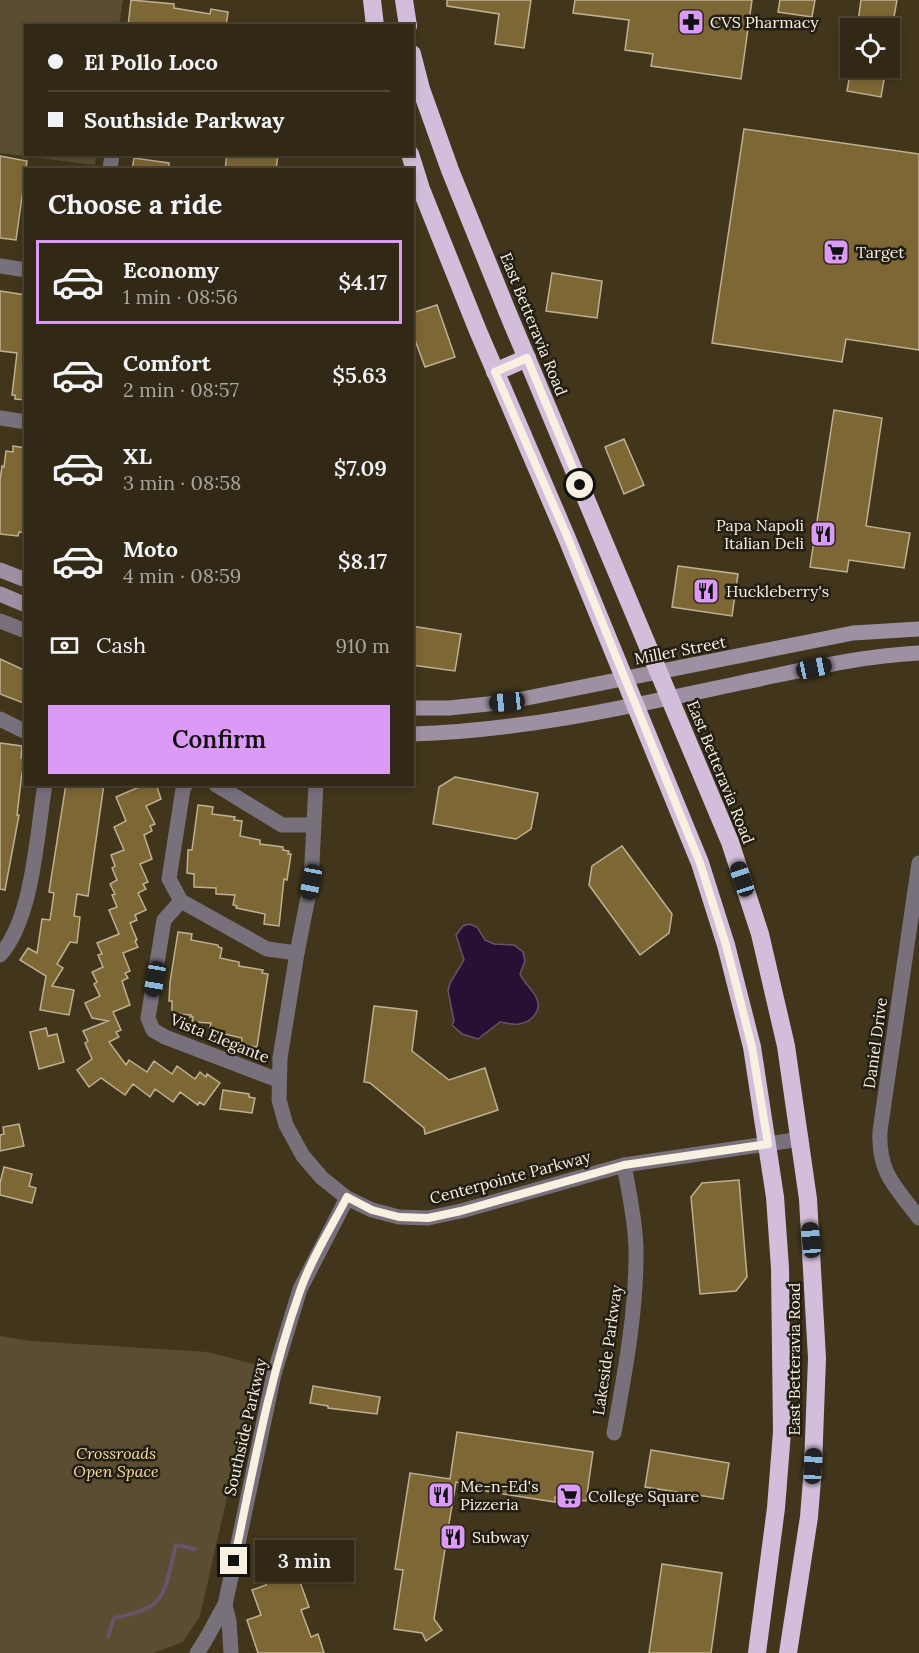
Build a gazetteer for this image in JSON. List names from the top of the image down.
{
  "streets": {
    "highway": ["East Betteravia Road"],
    "street": [
      "Miller Street",
      "Vista Elegante",
      "Daniel Drive",
      "Centerpointe Parkway",
      "Lakeside Parkway",
      "Southside Parkway"
    ]
  },
  "crossings": [
    ["East Betteravia Road", "Miller Street"],
    ["East Betteravia Road", "Centerpointe Parkway"],
    ["Vista Elegante", "Centerpointe Parkway"],
    ["Centerpointe Parkway", "Lakeside Parkway"],
    ["Centerpointe Parkway", "Southside Parkway"]
  ],
  "parks": ["Crossroads Open Space"],
  "places": {
    "pharmacy": ["CVS Pharmacy"],
    "supermarket": ["Target", "College Square"],
    "restaurant": [
      "Papa Napoli Italian Deli",
      "Huckleberry's",
      "Me-n-Ed's Pizzeria",
      "Subway"
    ]
  },
  "page": {
    "banner": ["El Pollo Loco", "Southside Parkway"],
    "heading": "Choose a ride",
    "list": [
      {
        "name": "Economy",
        "note": "1 min · 08:56",
        "value": "$4.17"
      },
      {
        "name": "Comfort",
        "note": "2 min · 08:57",
        "value": "$5.63"
      },
      {
        "name": "XL",
        "note": "3 min · 08:58",
        "value": "$7.09"
      },
      {
        "name": "Moto",
        "note": "4 min · 08:59",
        "value": "$8.17"
      }
    ],
    "pay": ["Cash", "910 m"],
    "buttons": "Confirm",
    "bubble": "3 min"
  }
}
